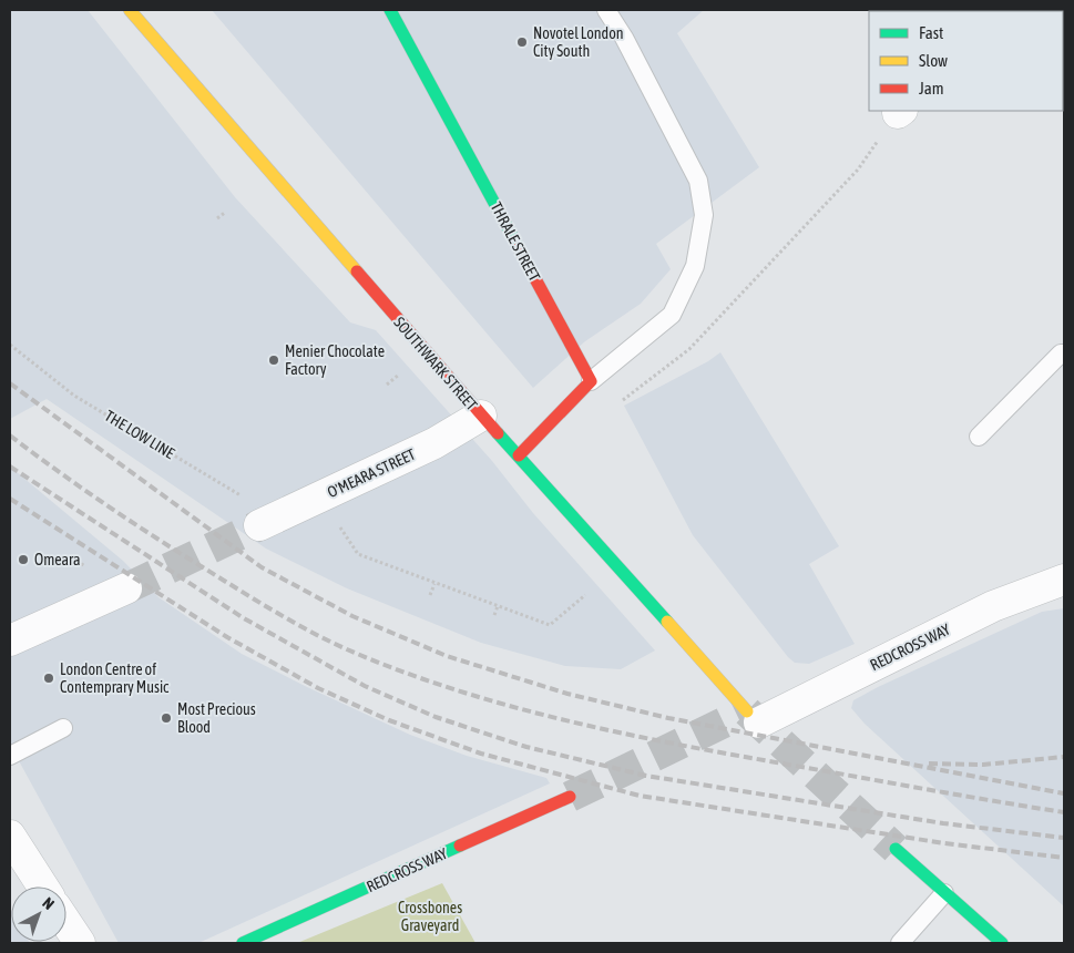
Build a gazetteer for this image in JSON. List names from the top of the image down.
{
  "streets": {
    "main road": ["THRALE STREET", "SOUTHWARK STREET", "REDCROSS WAY"],
    "street": ["O'MEARA STREET"],
    "path": ["THE LOW LINE"]
  },
  "crossings": [
    ["SOUTHWARK STREET", "O'MEARA STREET"],
    ["SOUTHWARK STREET", "REDCROSS WAY"],
    ["THE LOW LINE", "O'MEARA STREET"]
  ],
  "parks": ["Crossbones Graveyard"],
  "places": [
    "Novotel London City South",
    "Menier Chocolate Factory",
    "Omeara",
    "London Centre of Contemprary Music",
    "Most Precious Blood"
  ],
  "legend": ["Fast", "Slow", "Jam"],
  "north": "top right"
}
